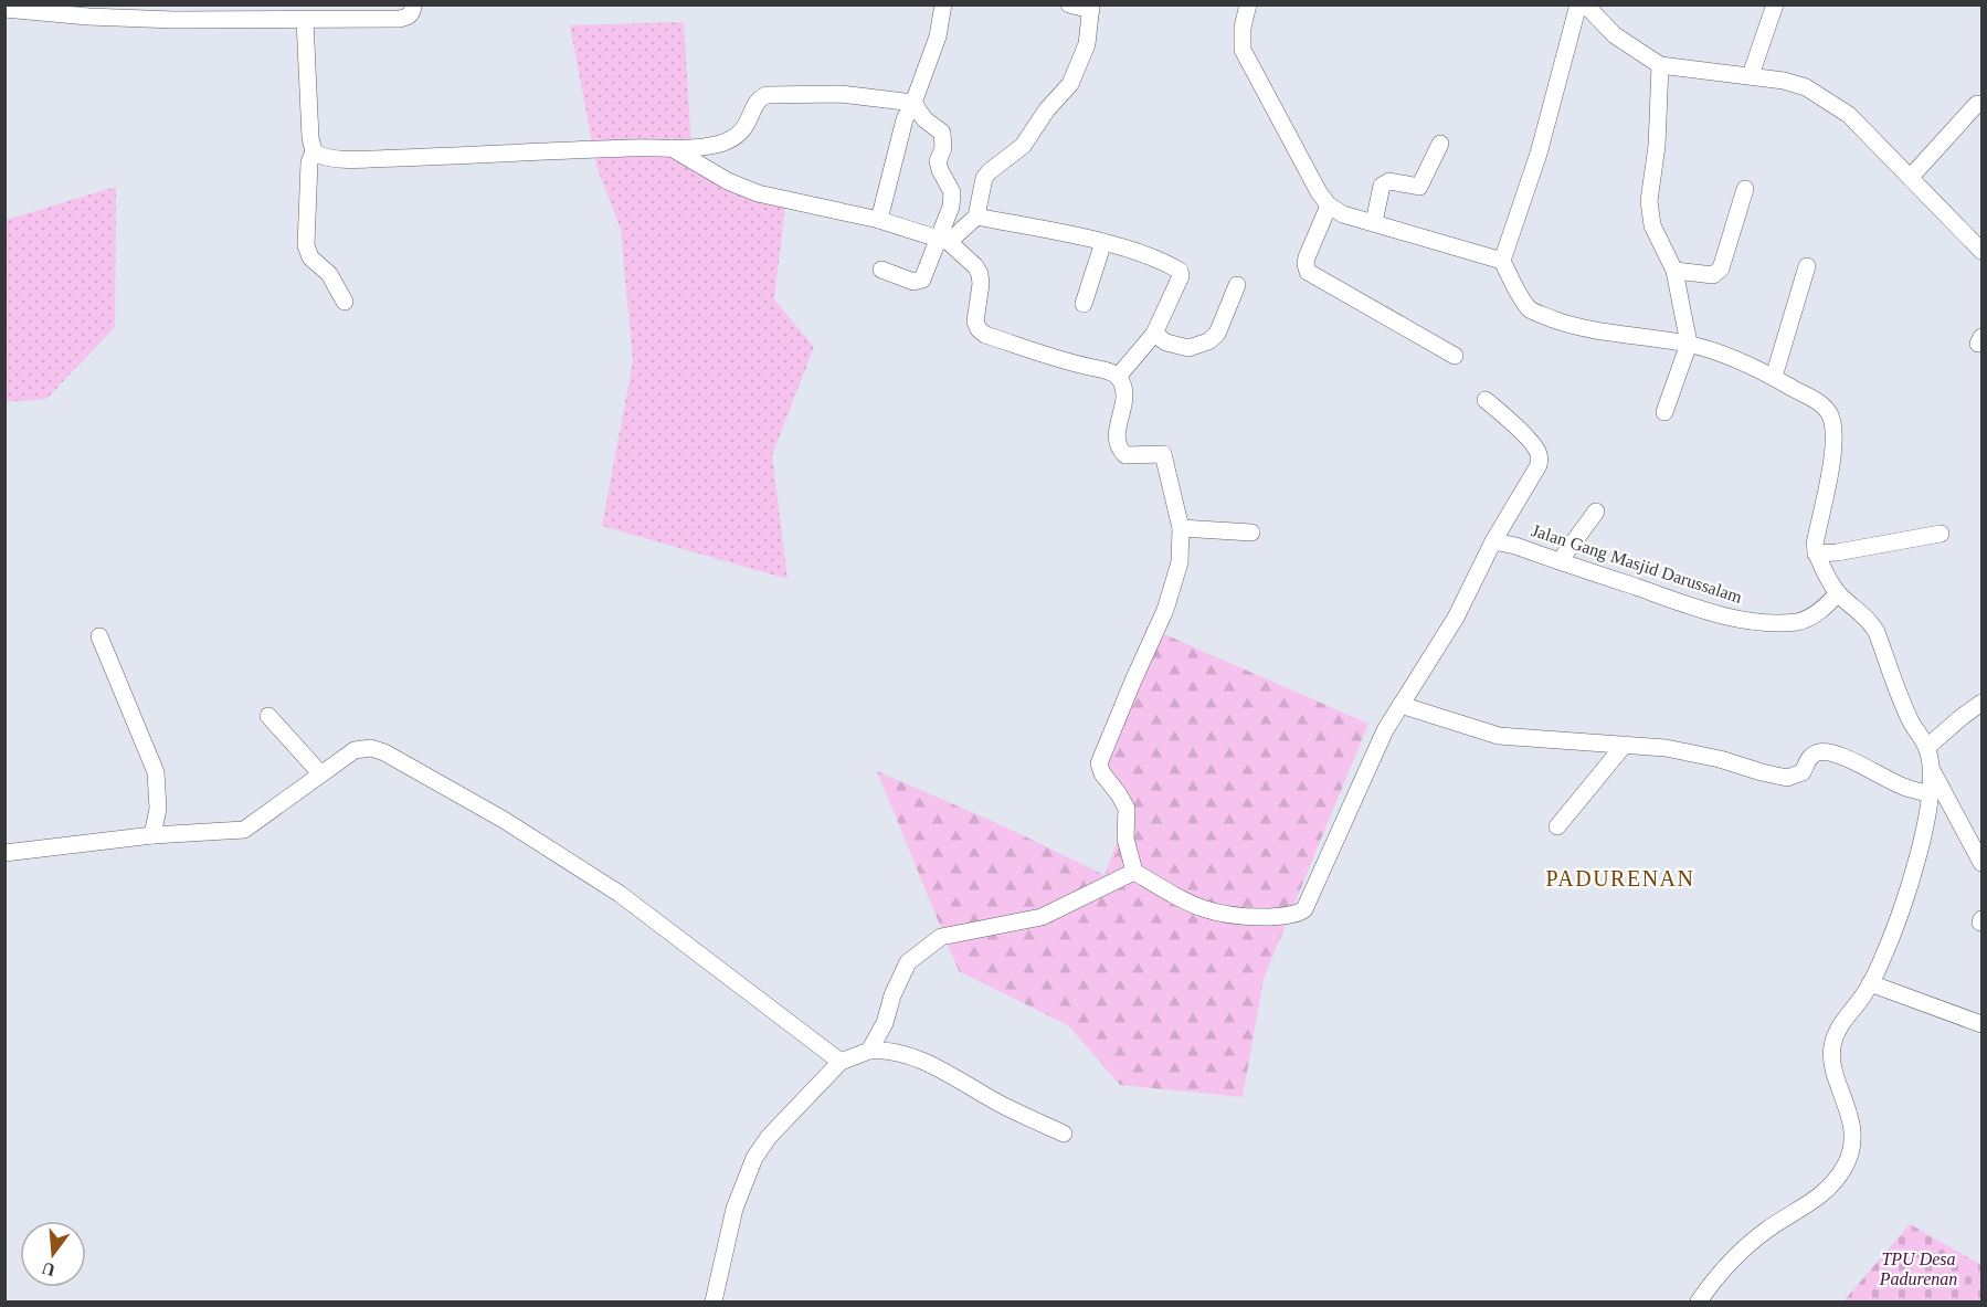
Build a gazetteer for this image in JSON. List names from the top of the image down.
{
  "streets": {
    "street": ["Jalan Gang Masjid Darussalam"]
  },
  "districts": ["PADURENAN"],
  "parks": ["TPU Desa Padurenan"],
  "north": "bottom"
}
